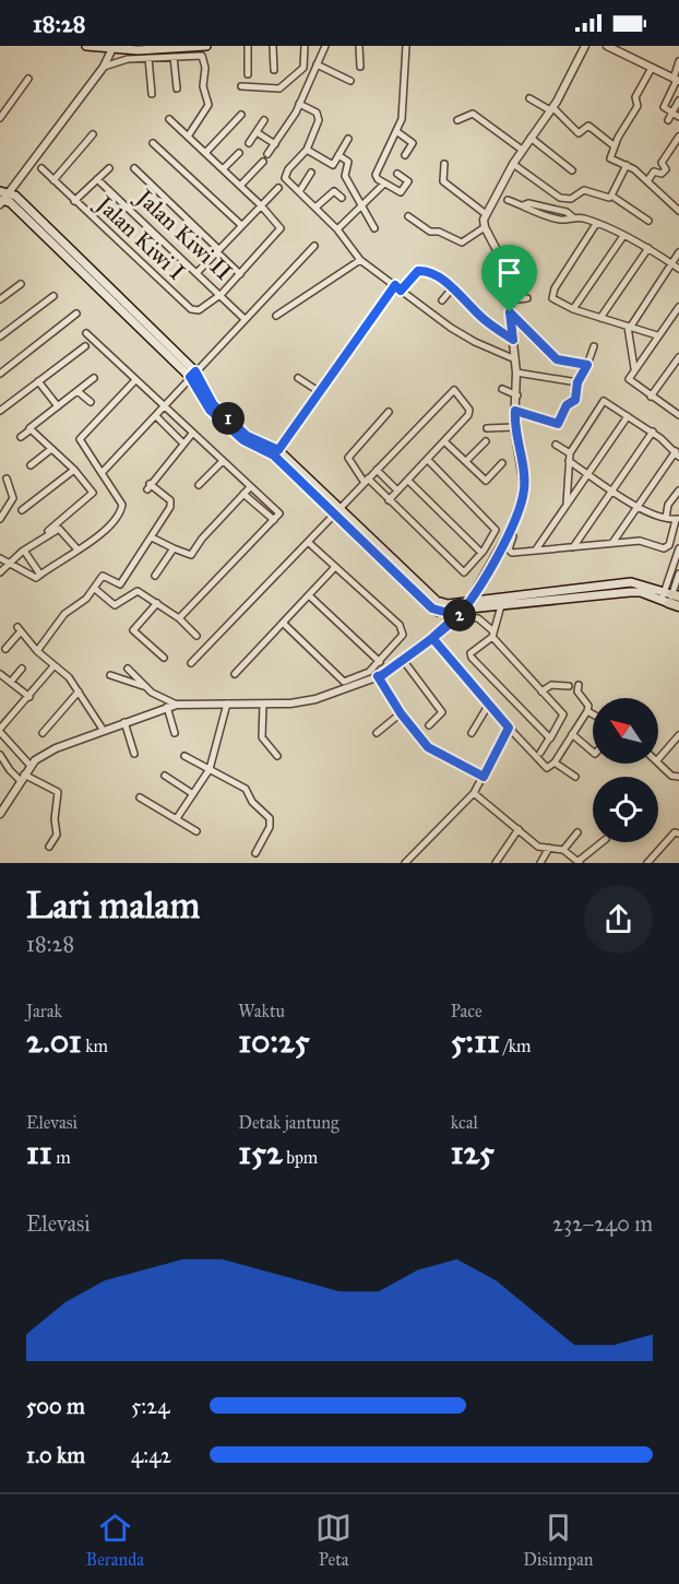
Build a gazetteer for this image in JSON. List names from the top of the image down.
{
  "streets": {
    "street": ["Jalan Kiwi II", "Jalan Kiwi I"]
  },
  "crossings": [
    ["Jalan Kiwi II", "Jalan Kiwi I"]
  ],
  "north": "top left",
  "page": {
    "status": "18:28",
    "pins": ["1", "2"],
    "heading": ["Lari malam", "18:28"],
    "stats": [
      ["Jarak", "2.01 km"],
      ["Waktu", "10:25"],
      ["Pace", "5:11 /km"],
      ["Elevasi", "11 m"],
      ["Detak jantung", "152 bpm"],
      ["kcal", "125"]
    ],
    "chart": ["Elevasi", "232–240 m"],
    "list": [
      {
        "name": "500 m",
        "note": "5:24"
      },
      {
        "name": "1.0 km",
        "note": "4:42"
      }
    ],
    "tabs": ["Beranda", "Peta", "Disimpan"]
  }
}
